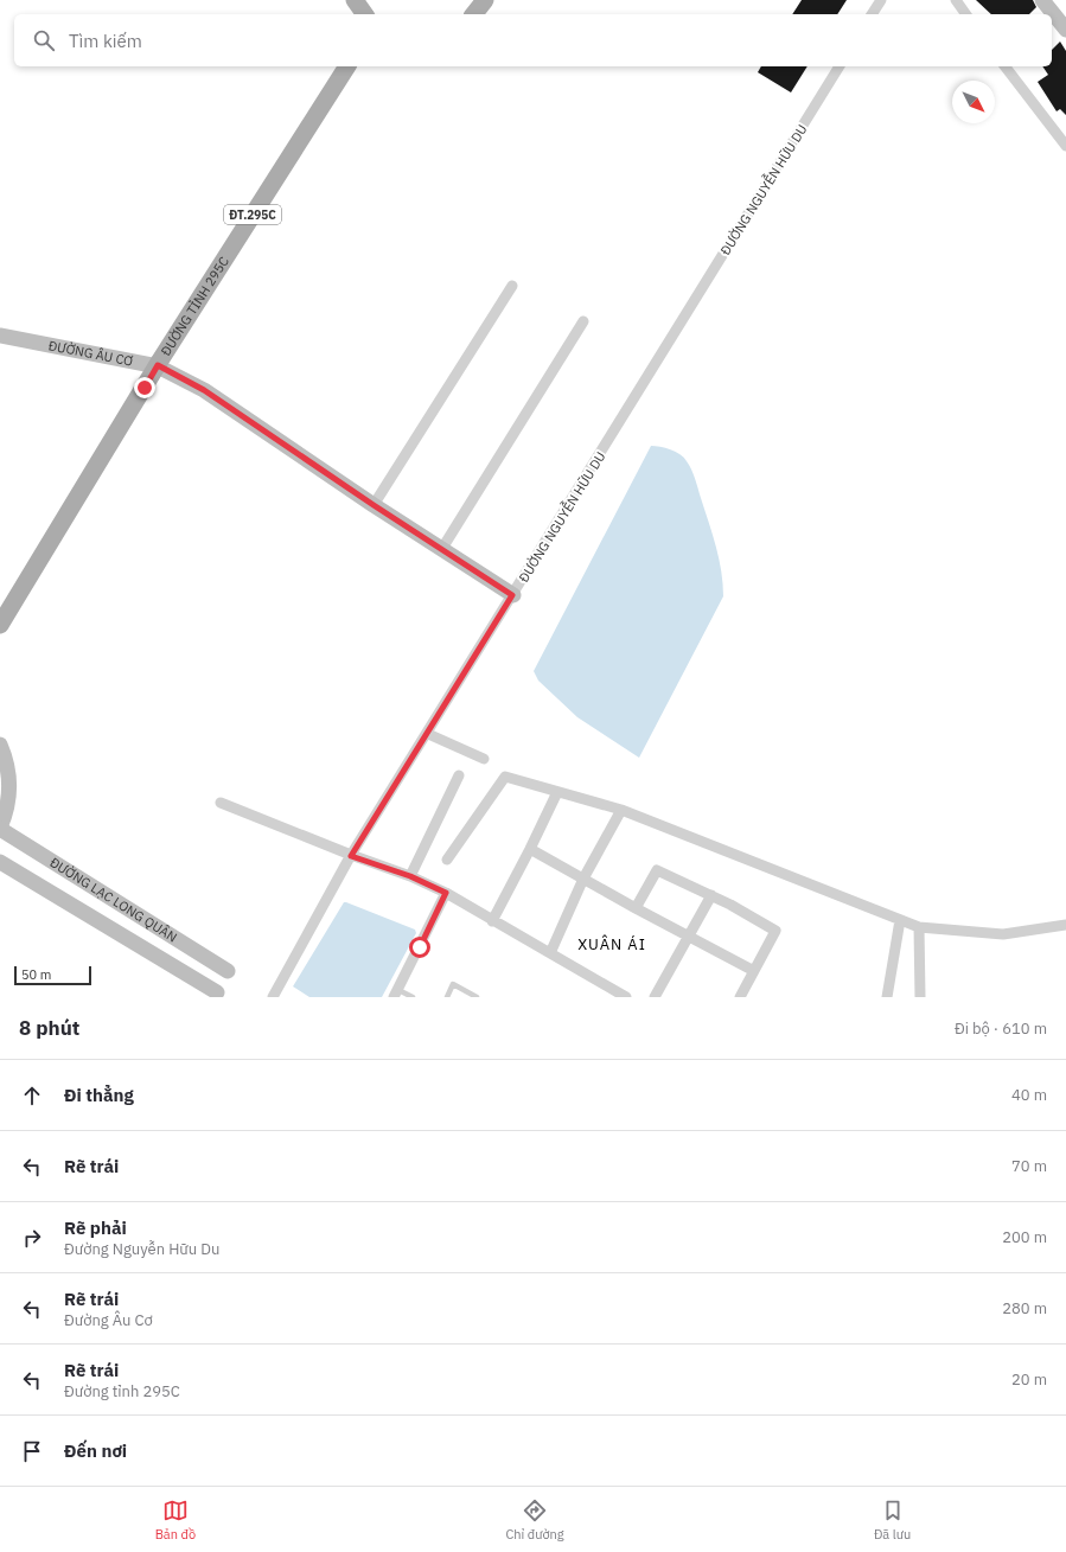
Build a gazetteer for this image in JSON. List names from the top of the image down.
{
  "streets": {
    "main road": [
      "ĐT.295C",
      "ĐƯỜNG TỈNH 295C",
      "ĐƯỜNG ÂU CƠ",
      "ĐƯỜNG LẠC LONG QUÂN"
    ],
    "street": ["ĐƯỜNG NGUYỄN HỮU DU"]
  },
  "crossings": [
    ["ĐƯỜNG NGUYỄN HỮU DU", "ĐƯỜNG ÂU CƠ"],
    ["ĐƯỜNG TỈNH 295C", "ĐƯỜNG ÂU CƠ"]
  ],
  "districts": ["XUÂN ÁI"],
  "scale_bar": "50 m",
  "north": "bottom right",
  "page": {
    "search": "Tìm kiếm",
    "scale": "50 m",
    "heading": ["8 phút", "Đi bộ · 610 m"],
    "list": [
      ["Đi thẳng", "40 m"],
      ["Rẽ trái", "70 m"],
      ["Rẽ phải", "Đường Nguyễn Hữu Du", "200 m"],
      ["Rẽ trái", "Đường Âu Cơ", "280 m"],
      ["Rẽ trái", "Đường tỉnh 295C", "20 m"],
      "Đến nơi"
    ],
    "nav": ["Bản đồ", "Chỉ đường", "Đã lưu"]
  }
}
